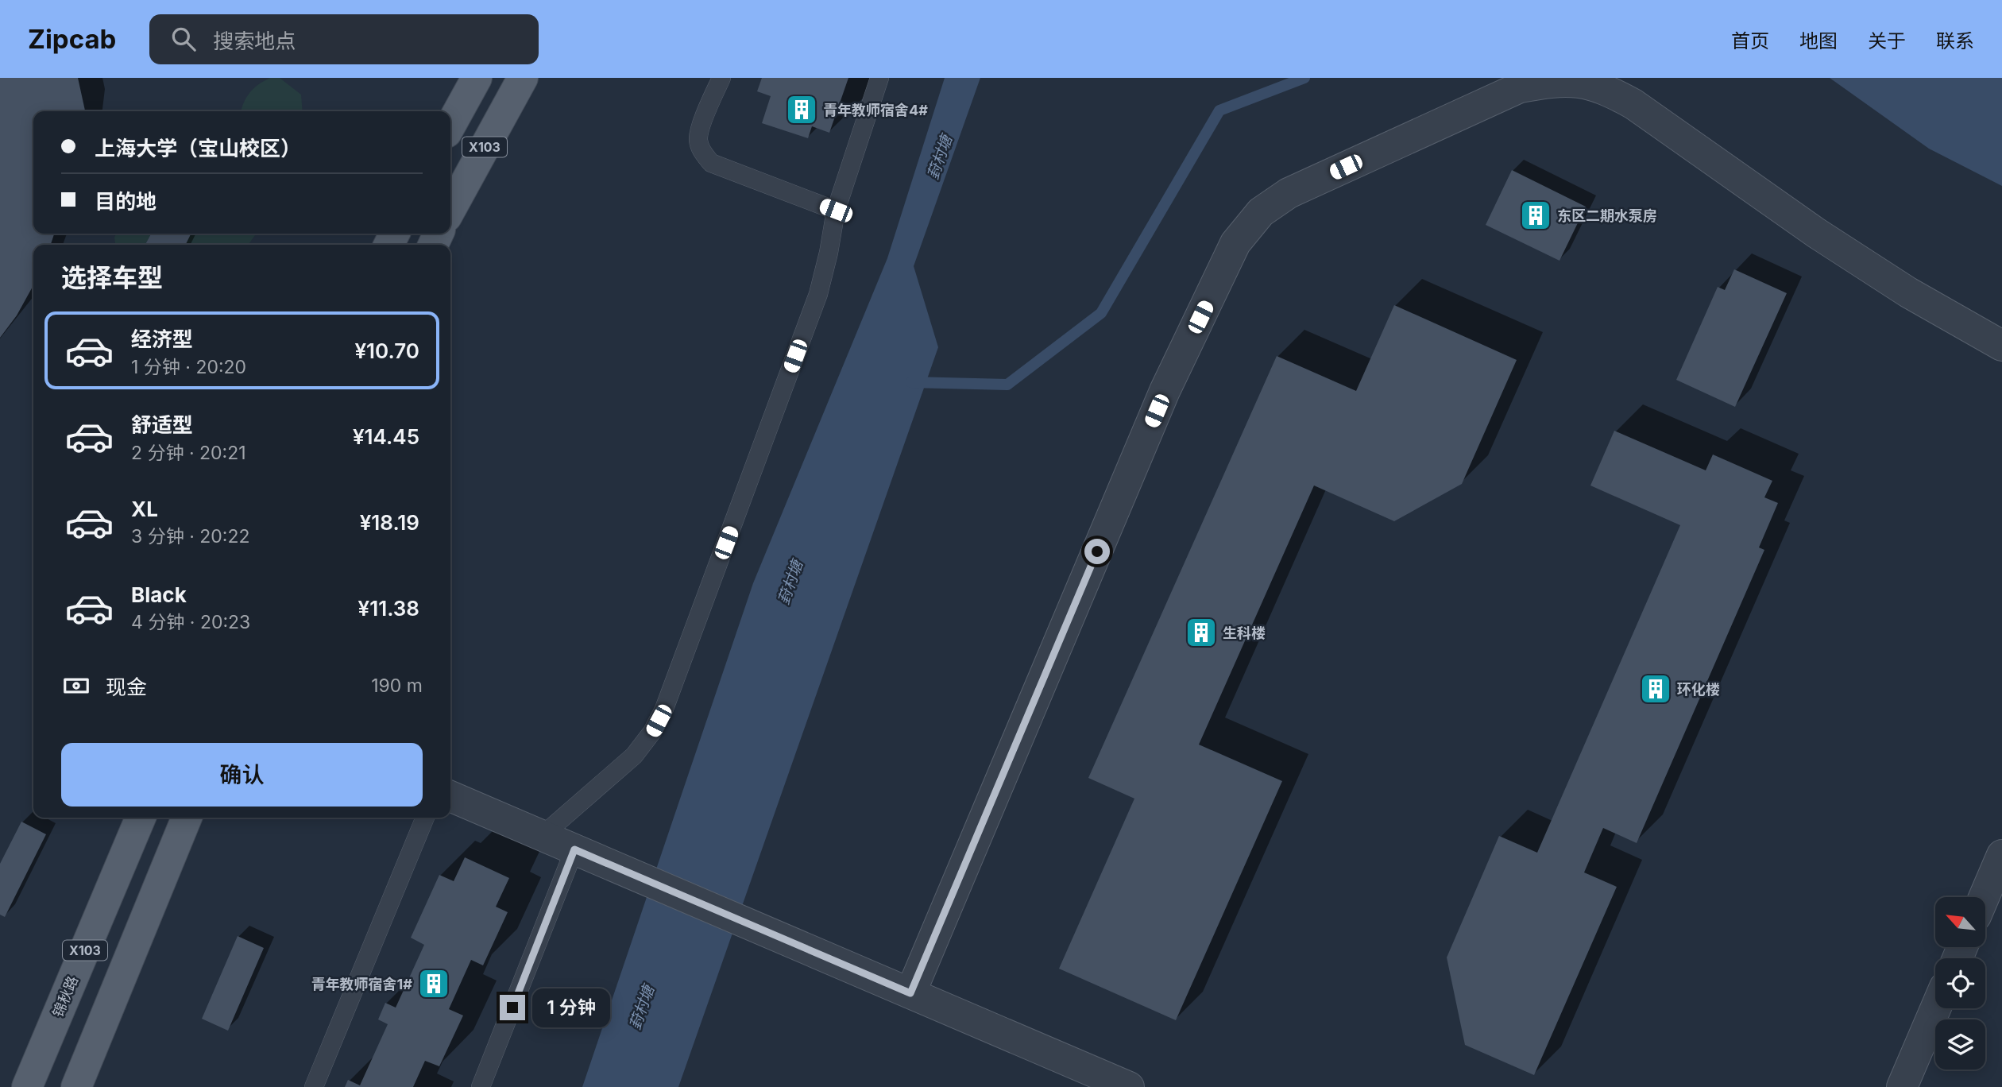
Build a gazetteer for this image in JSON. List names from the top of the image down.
{
  "streets": {
    "main road": ["X103", "锦秋路"]
  },
  "water": ["葑村塘"],
  "places": {
    "building": [
      "青年教师宿舍4#",
      "东区二期水泵房",
      "生科楼",
      "环化楼",
      "青年教师宿舍1#"
    ]
  },
  "north": "top left",
  "page": {
    "header": "Zipcab",
    "search": "搜索地点",
    "nav": [
      "首页",
      "地图",
      "关于",
      "联系"
    ],
    "banner": ["上海大学（宝山校区）", "目的地"],
    "heading": "选择车型",
    "list": [
      {
        "name": "经济型",
        "note": "1 分钟 · 20:20",
        "value": "¥10.70"
      },
      {
        "name": "舒适型",
        "note": "2 分钟 · 20:21",
        "value": "¥14.45"
      },
      {
        "name": "XL",
        "note": "3 分钟 · 20:22",
        "value": "¥18.19"
      },
      {
        "name": "Black",
        "note": "4 分钟 · 20:23",
        "value": "¥11.38"
      }
    ],
    "pay": ["现金", "190 m"],
    "buttons": "确认",
    "bubble": "1 分钟"
  }
}
